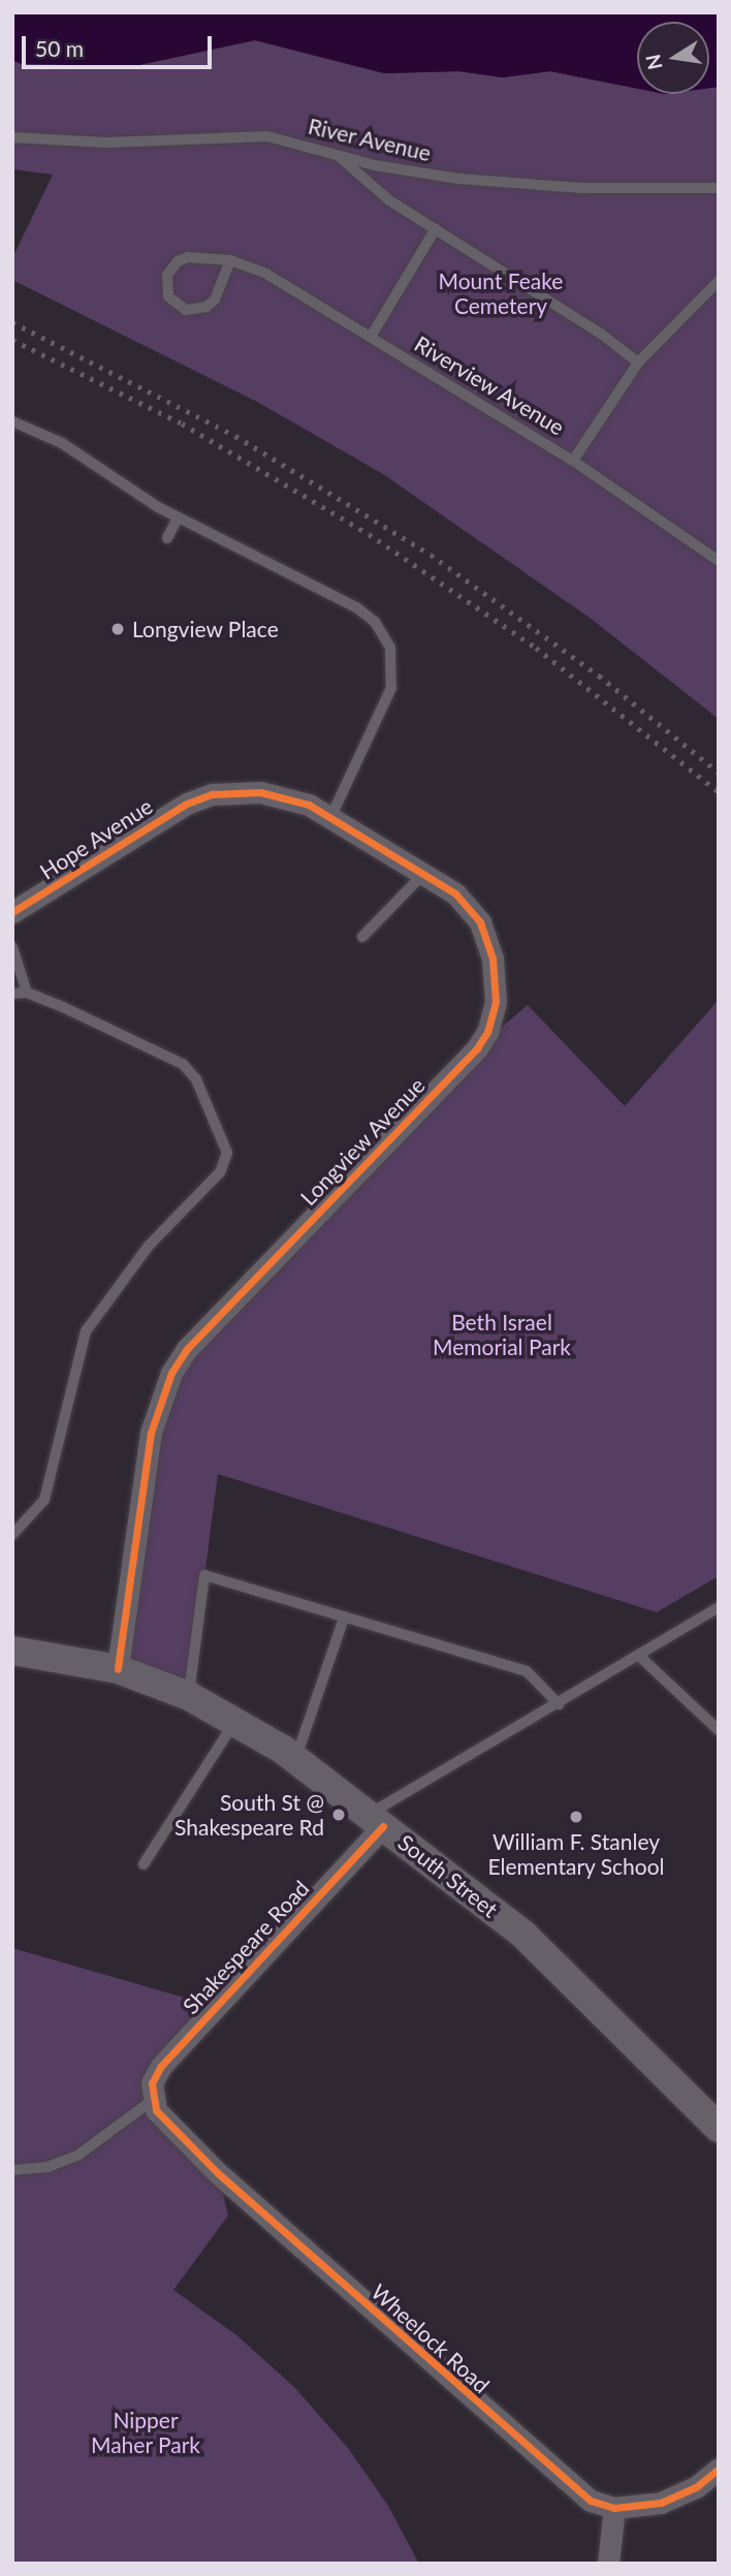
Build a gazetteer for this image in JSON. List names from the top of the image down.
{
  "streets": {
    "main road": ["South Street"],
    "street": [
      "Hope Avenue",
      "Longview Avenue",
      "Shakespeare Road",
      "Wheelock Road"
    ],
    "lane": ["River Avenue", "Riverview Avenue"]
  },
  "crossings": [
    ["Hope Avenue", "Longview Avenue"],
    ["Longview Avenue", "South Street"],
    ["South Street", "Shakespeare Road"],
    ["Shakespeare Road", "Wheelock Road"]
  ],
  "parks": ["Mount Feake Cemetery", "Beth Israel Memorial Park", "Nipper Maher Park"],
  "places": ["Longview Place", "South St @ Shakespeare Rd", "William F. Stanley Elementary School"],
  "scale_bar": "50 m",
  "north": "left"
}
